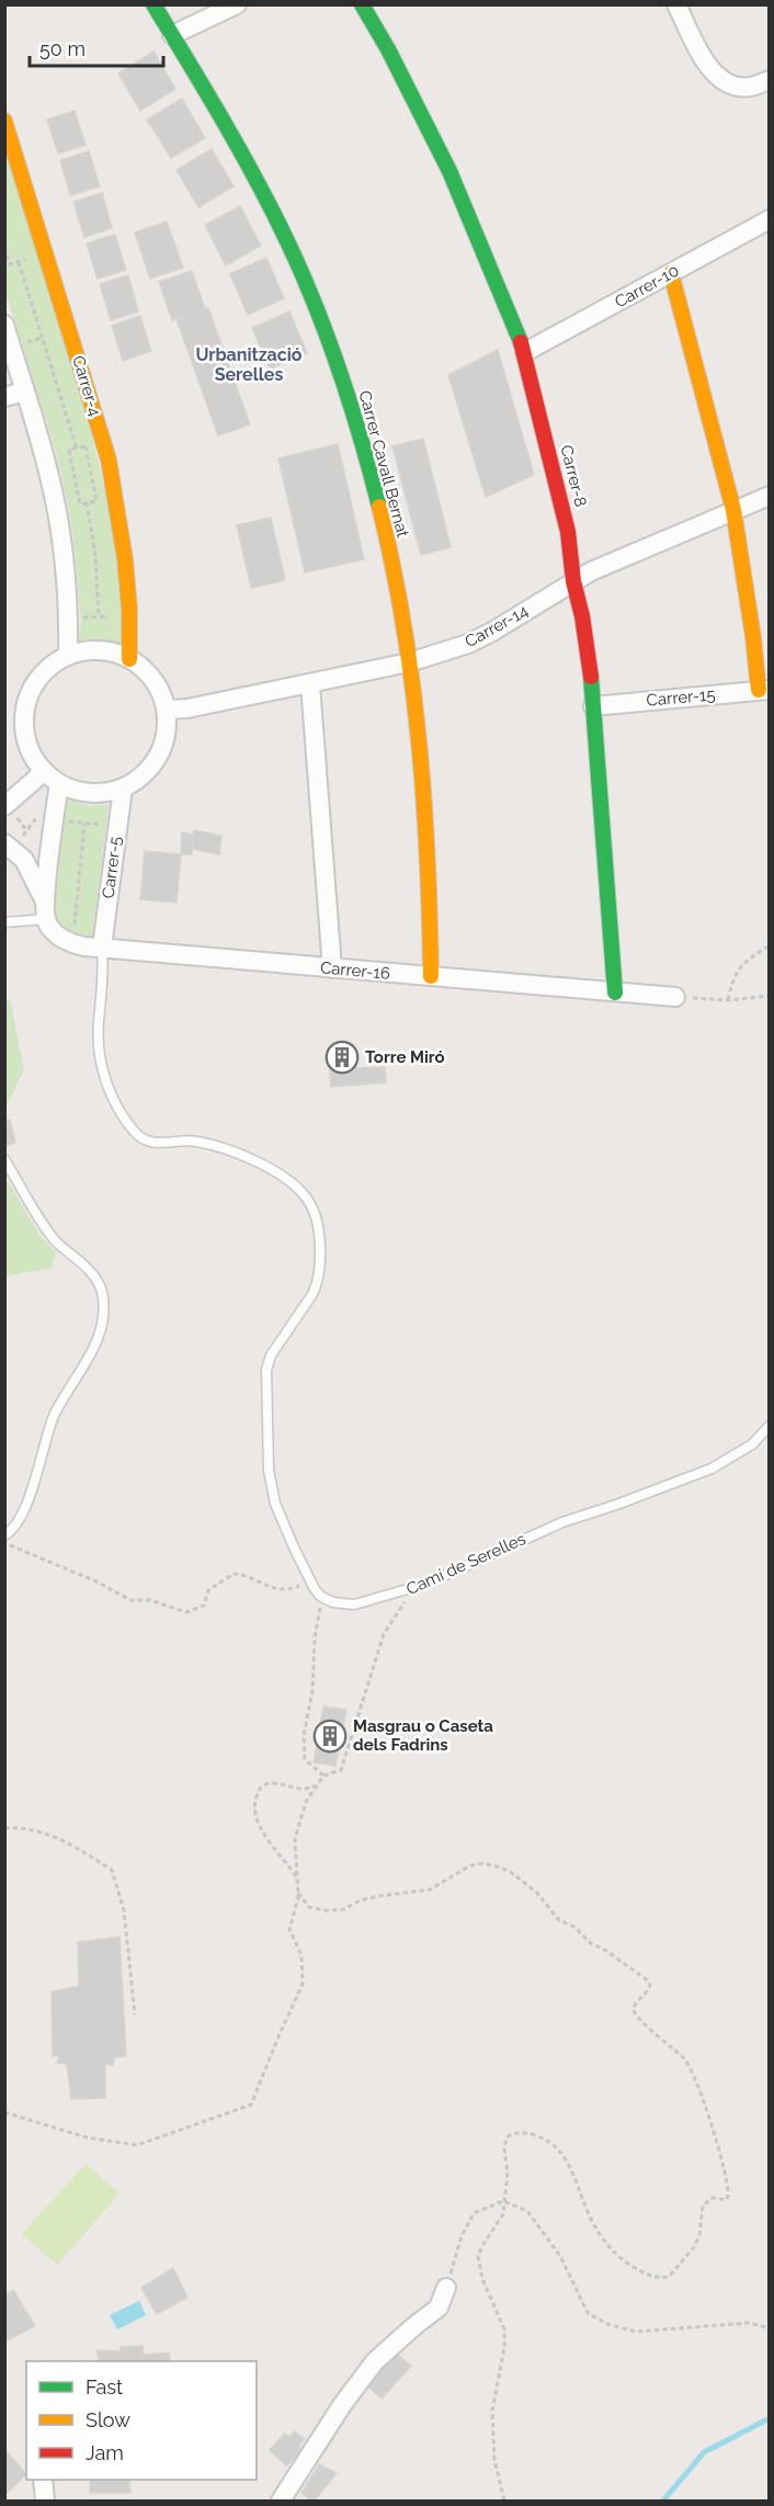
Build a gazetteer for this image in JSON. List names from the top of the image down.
{
  "streets": {
    "street": [
      "Carrer-10",
      "Carrer-4",
      "Carrer Cavall Bernat",
      "Carrer-8",
      "Carrer-14",
      "Carrer-15",
      "Carrer-5",
      "Carrer-16"
    ],
    "lane": ["Camí de Serelles"]
  },
  "crossings": [
    ["Carrer-10", "Carrer-8"],
    ["Carrer-4", "Carrer-14"],
    ["Carrer-4", "Carrer-5"],
    ["Carrer Cavall Bernat", "Carrer-14"],
    ["Carrer Cavall Bernat", "Carrer-16"],
    ["Carrer-8", "Carrer-14"],
    ["Carrer-8", "Carrer-15"],
    ["Carrer-8", "Carrer-16"],
    ["Carrer-14", "Carrer-5"],
    ["Carrer-5", "Carrer-16"]
  ],
  "districts": ["Urbanització Serelles"],
  "places": {
    "building": ["Torre Miró", "Masgrau o Caseta dels Fadrins"]
  },
  "legend": ["Fast", "Slow", "Jam"],
  "scale_bar": "50 m"
}
